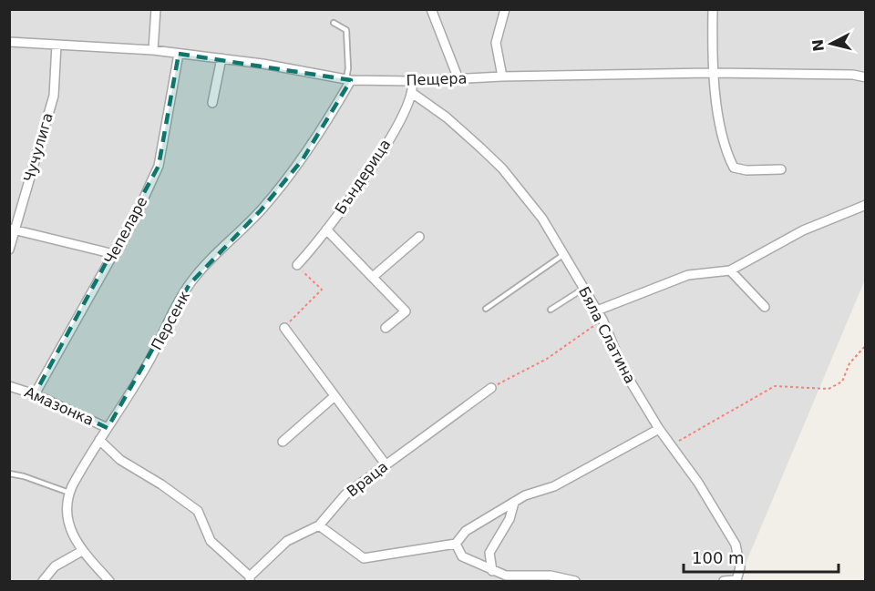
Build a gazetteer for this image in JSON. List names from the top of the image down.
{
  "streets": {
    "street": [
      "Пещера",
      "Чучулига",
      "Бъндерица",
      "Чепеларе",
      "Персенк",
      "Бяла Слатина",
      "Амазонка",
      "Враца"
    ]
  },
  "crossings": [
    ["Пещера", "Чучулига"],
    ["Пещера", "Бъндерица"],
    ["Пещера", "Чепеларе"],
    ["Пещера", "Персенк"],
    ["Бъндерица", "Бяла Слатина"],
    ["Чепеларе", "Амазонка"],
    ["Персенк", "Амазонка"],
    ["Персенк", "Враца"]
  ],
  "scale_bar": "100 m",
  "north": "left"
}
